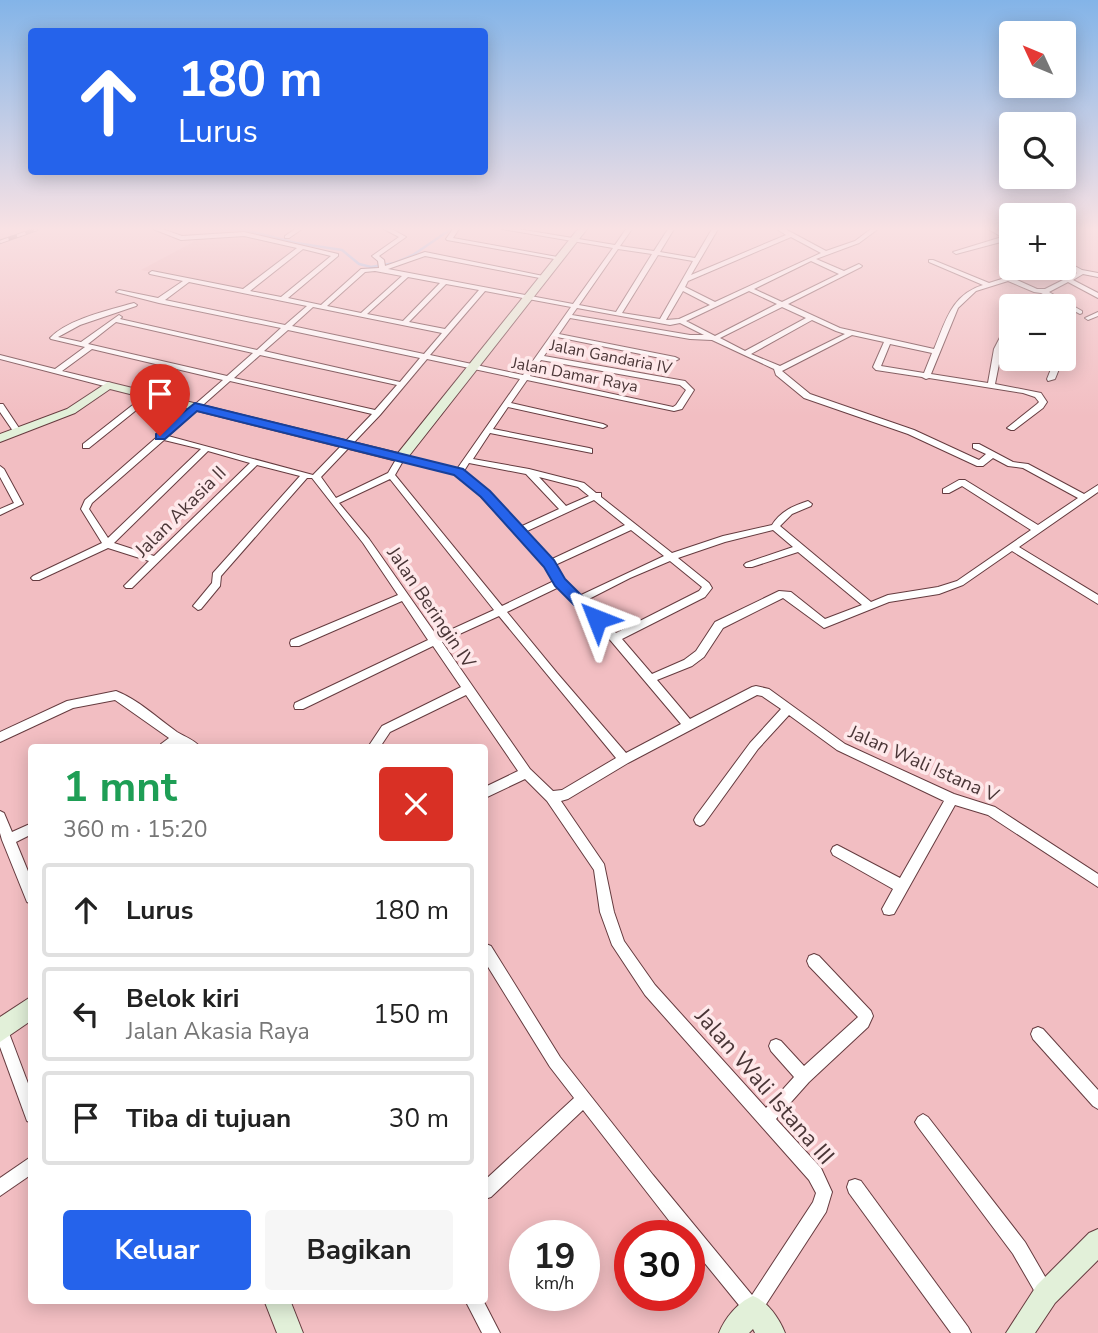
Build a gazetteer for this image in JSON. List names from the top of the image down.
{
  "streets": {
    "street": [
      "Jalan Gandaria IV",
      "Jalan Damar Raya",
      "Jalan Akasia II",
      "Jalan Beringin IV",
      "Jalan Wali Istana V",
      "Jalan Wali Istana III"
    ]
  },
  "crossings": [
    ["Jalan Gandaria IV", "Jalan Damar Raya"],
    ["Jalan Beringin IV", "Jalan Wali Istana V"],
    ["Jalan Beringin IV", "Jalan Wali Istana III"],
    ["Jalan Wali Istana V", "Jalan Wali Istana III"]
  ],
  "north": "top left",
  "page": {
    "map_buttons": ["+", "−"],
    "turn": ["180 m", "Lurus"],
    "heading": ["1 mnt", "360 m · 15:20"],
    "list": [
      {
        "name": "Lurus",
        "value": "180 m"
      },
      {
        "name": "Belok kiri",
        "note": "Jalan Akasia Raya",
        "value": "150 m"
      },
      {
        "name": "Tiba di tujuan",
        "value": "30 m"
      }
    ],
    "buttons": ["Keluar", "Bagikan"],
    "speed": "19 km/h",
    "limit": "30"
  }
}
